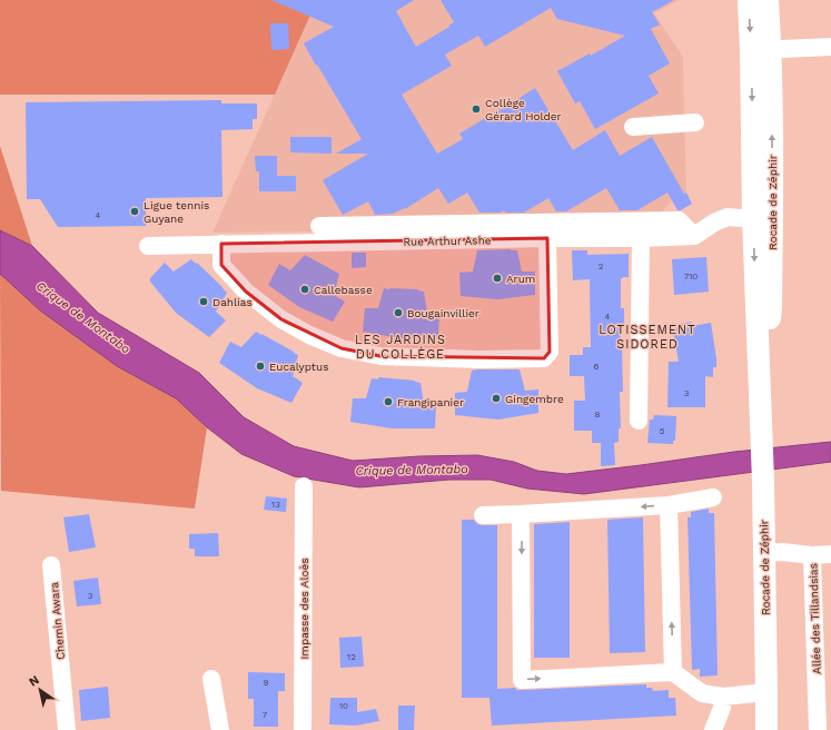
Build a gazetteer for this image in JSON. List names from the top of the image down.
{
  "streets": {
    "main road": ["Rocade de Zéphir"],
    "street": [
      "Rue Arthur Ashe",
      "Impasse des Aloès",
      "Allée des Tillandsias",
      "Chemin Awara"
    ]
  },
  "crossings": [
    ["Rocade de Zéphir", "Allée des Tillandsias"]
  ],
  "districts": ["LOTISSEMENT SIDORED", "LES JARDINS DU COLLÈGE"],
  "water": ["Crique de Montabo"],
  "places": [
    "Collège Gérard Holder",
    "Ligue tennis Guyane",
    "Arum",
    "Callebasse",
    "Dahlias",
    "Bougainvillier",
    "Eucalyptus",
    "Gingembre",
    "Frangipanier"
  ],
  "house_numbers": [
    "4",
    "2",
    "710",
    "4",
    "6",
    "3",
    "8",
    "5",
    "13",
    "3",
    "12",
    "9",
    "10",
    "7"
  ],
  "north": "top left"
}
